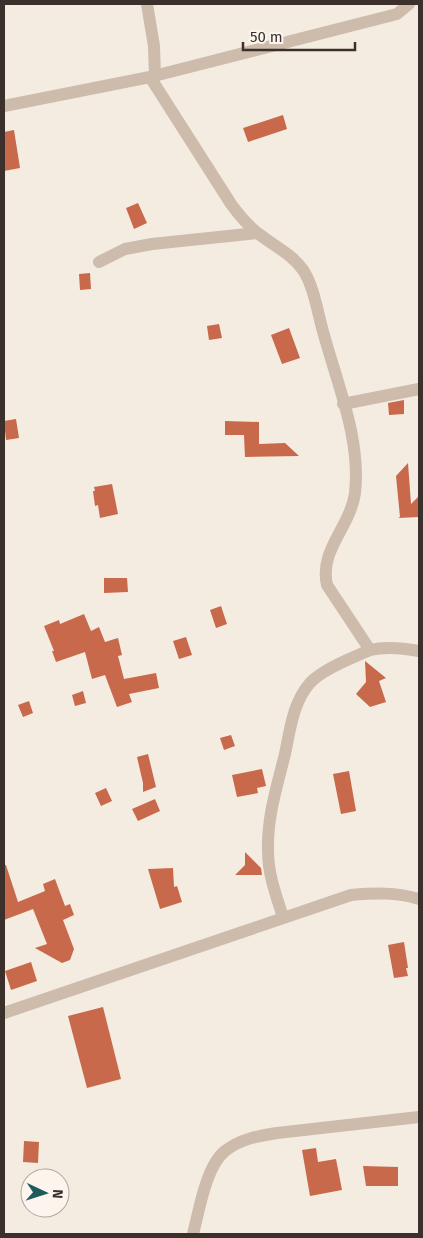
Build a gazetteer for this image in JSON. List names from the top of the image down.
{
  "scale_bar": "50 m",
  "north": "right"
}
